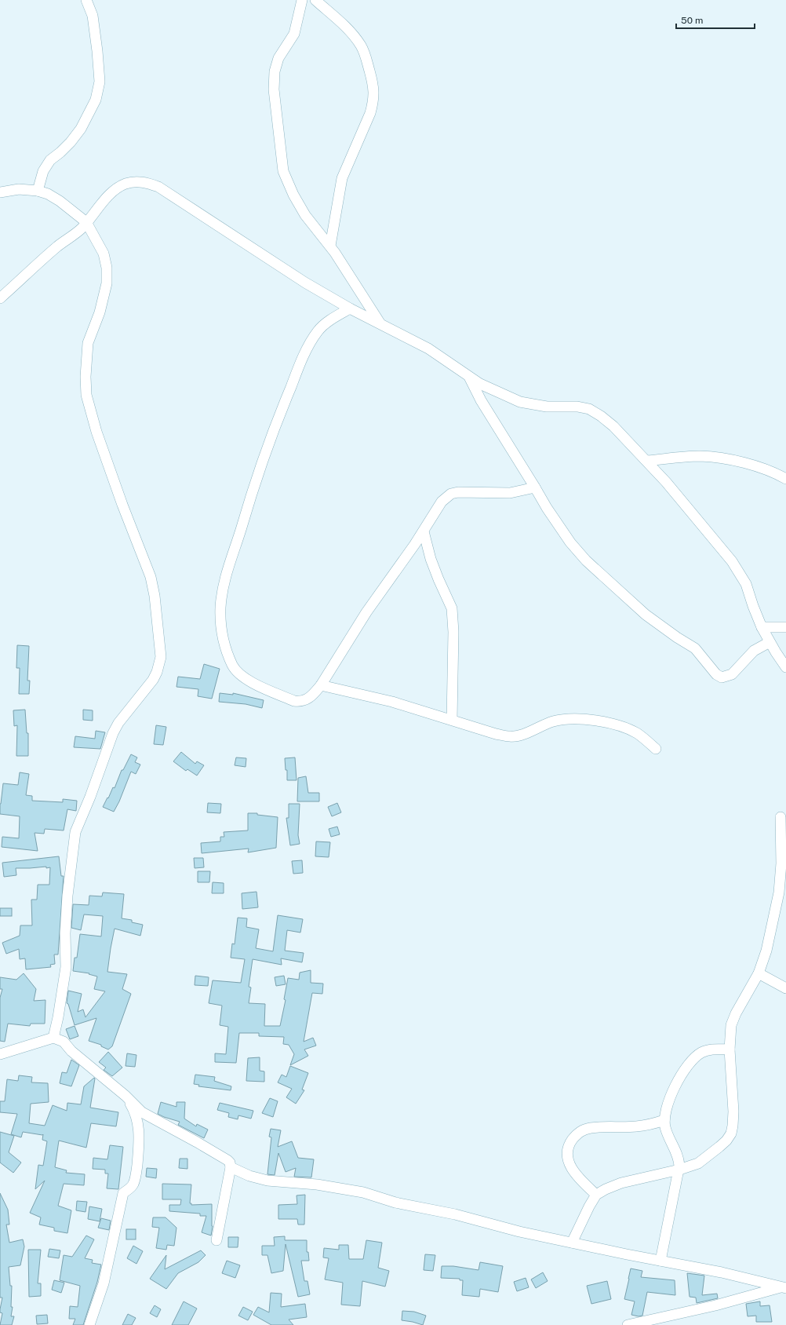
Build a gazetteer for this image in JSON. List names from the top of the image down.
{
  "scale_bar": "50 m"
}
